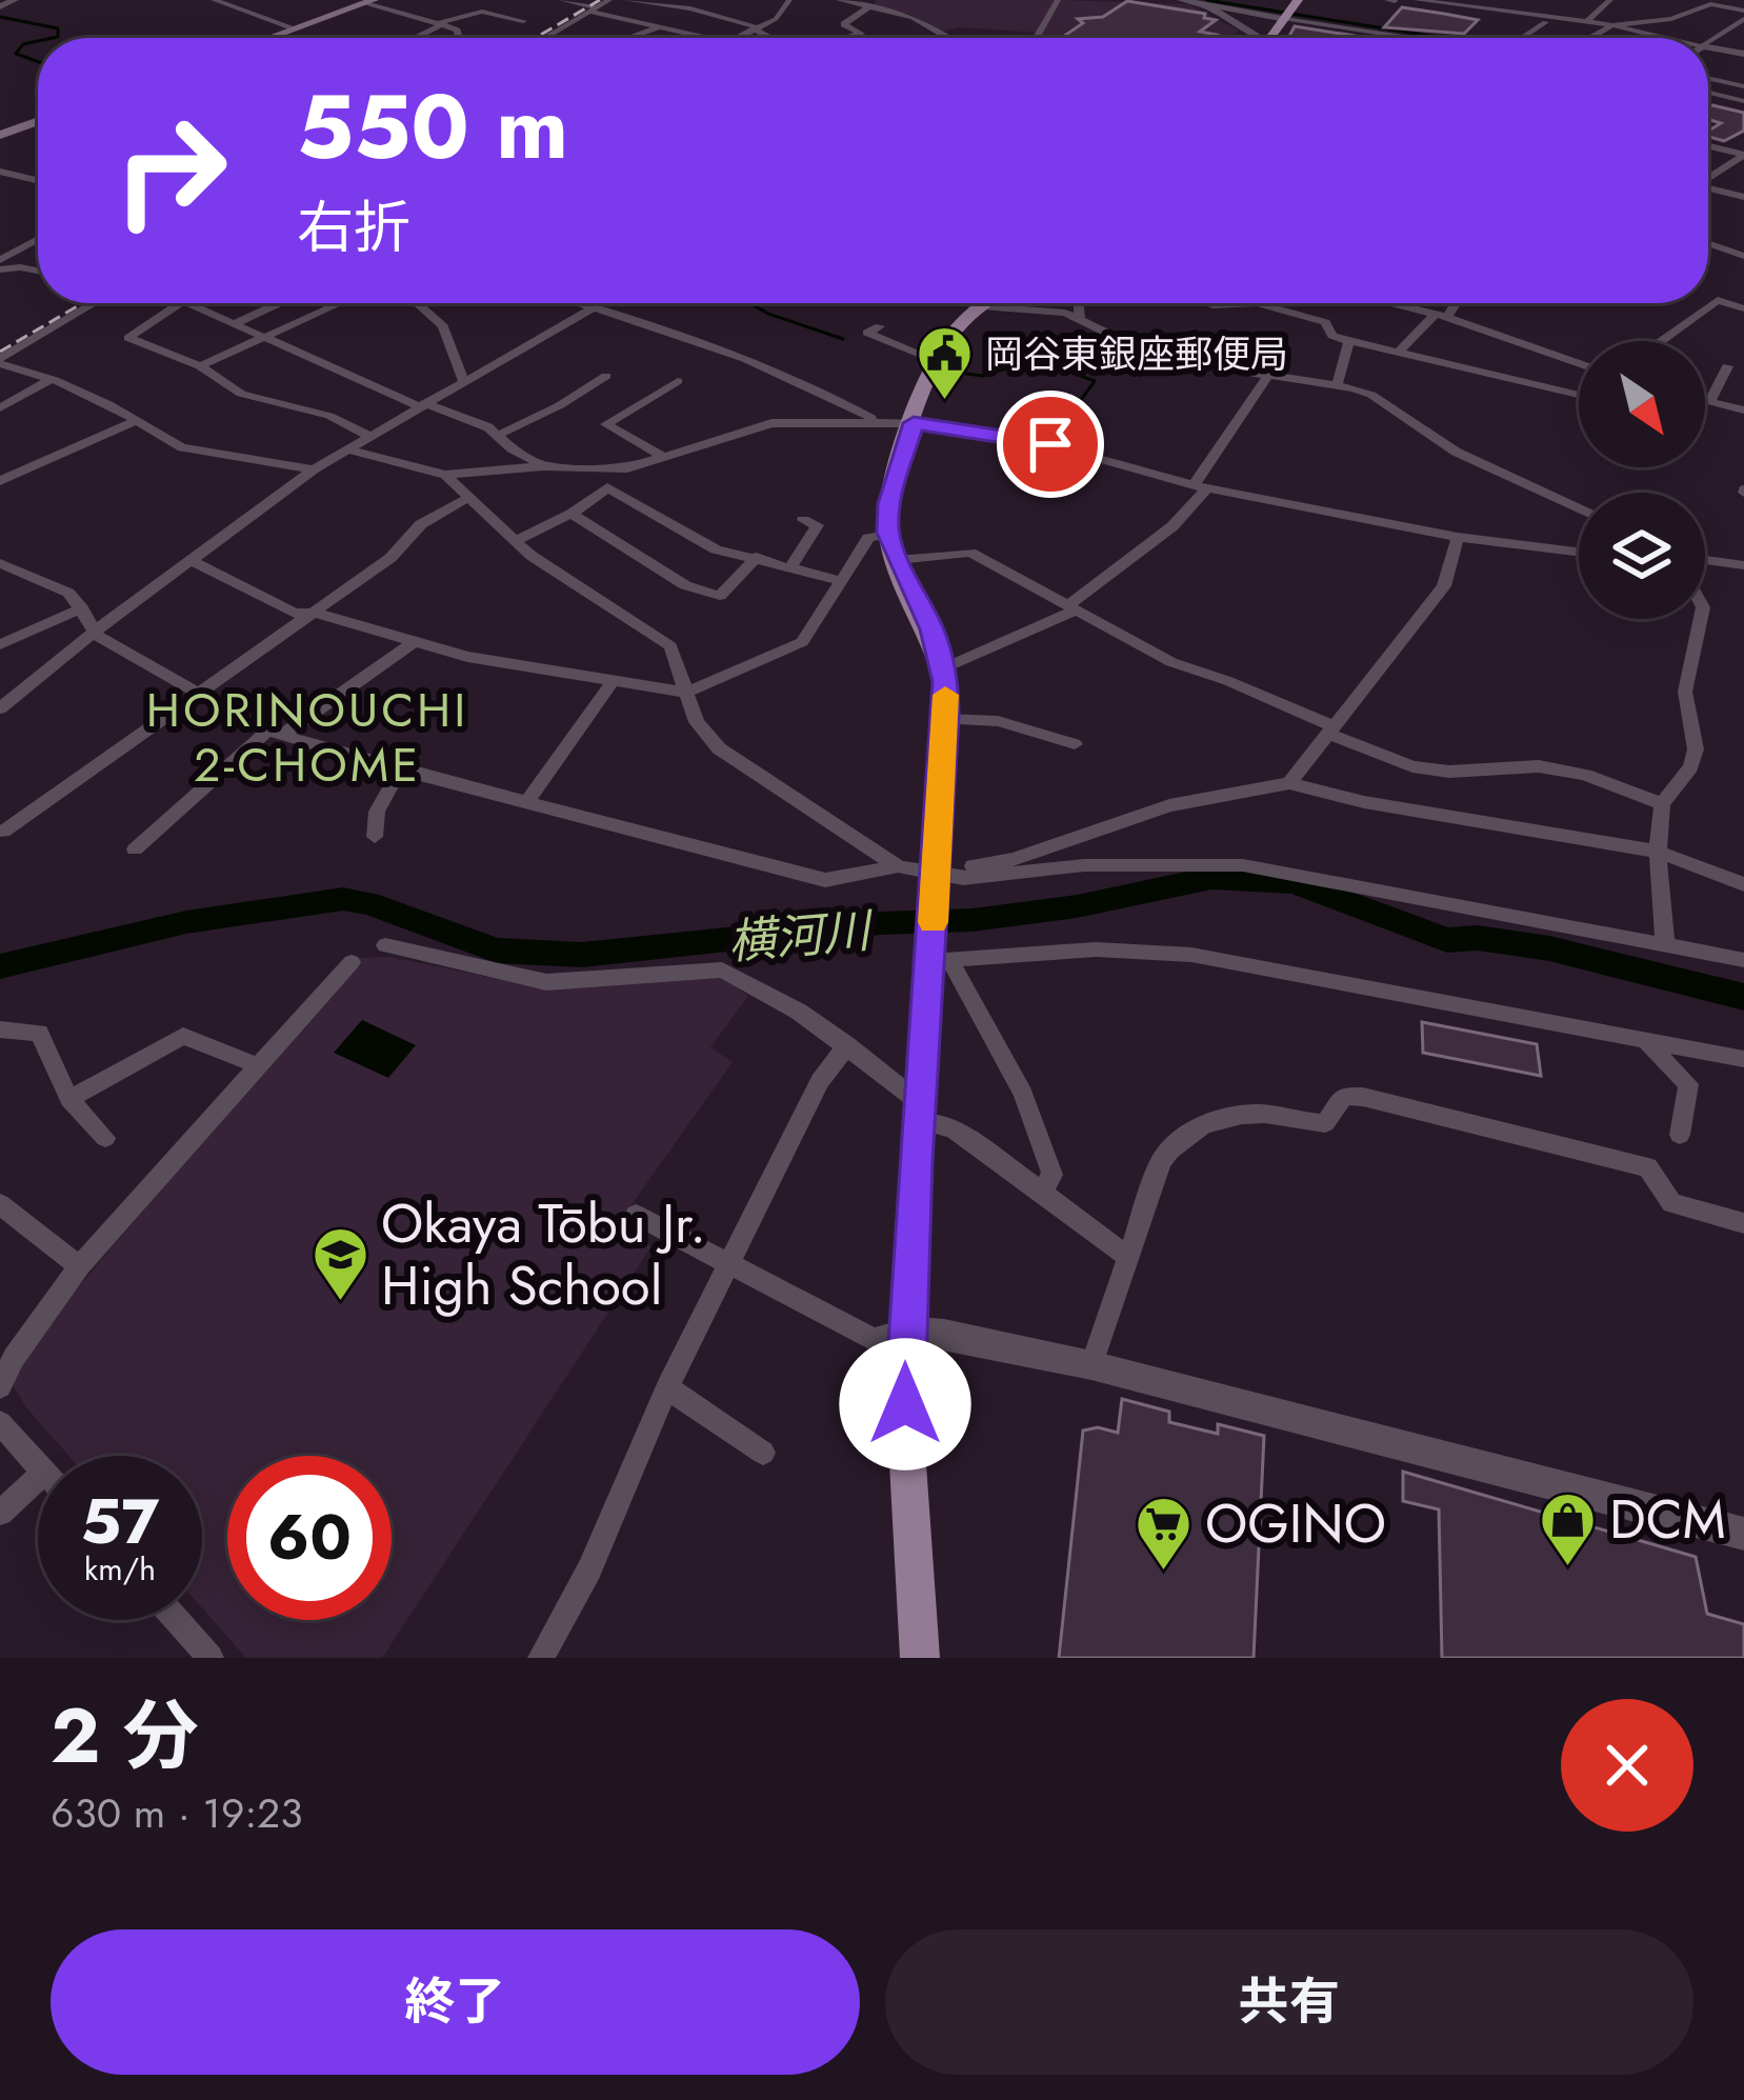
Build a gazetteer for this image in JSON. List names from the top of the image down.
{
  "districts": ["HORINOUCHI 2-CHOME"],
  "water": ["横河川"],
  "places": {
    "public building": ["岡谷東銀座郵便局"],
    "school or university": ["Okaya Tōbu Jr. High School"],
    "shop": ["DCM"],
    "supermarket": ["OGINO"]
  },
  "north": "bottom right",
  "page": {
    "turn": ["550 m", "右折"],
    "speed": "57 km/h",
    "limit": "60",
    "heading": ["2 分", "630 m · 19:23"],
    "buttons": ["終了", "共有"]
  }
}
